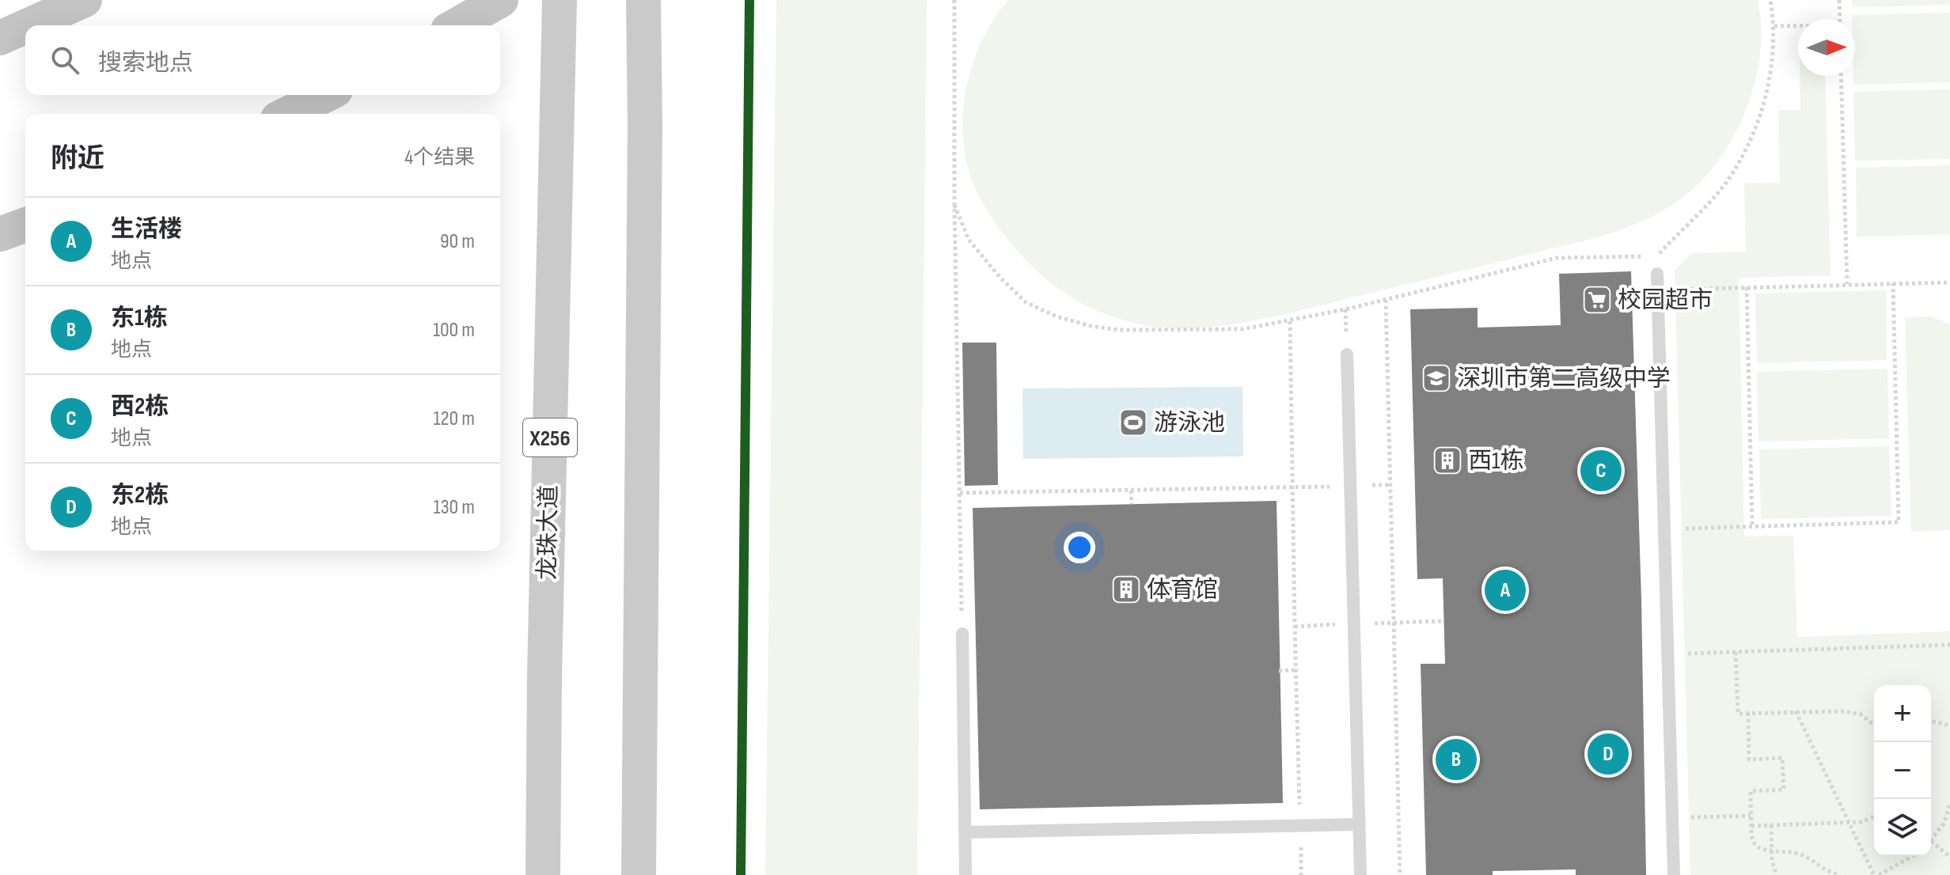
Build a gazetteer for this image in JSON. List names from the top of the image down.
{
  "streets": {
    "main road": ["X256", "龙珠大道"]
  },
  "places": {
    "supermarket": ["校园超市"],
    "school or university": ["深圳市第二高级中学"],
    "sports": ["游泳池"],
    "building": ["西1栋", "体育馆"]
  },
  "north": "right",
  "page": {
    "search": "搜索地点",
    "heading": ["附近", "4个结果"],
    "list": [
      {
        "mark": "A",
        "name": "生活楼",
        "note": "地点",
        "value": "90 m"
      },
      {
        "mark": "B",
        "name": "东1栋",
        "note": "地点",
        "value": "100 m"
      },
      {
        "mark": "C",
        "name": "西2栋",
        "note": "地点",
        "value": "120 m"
      },
      {
        "mark": "D",
        "name": "东2栋",
        "note": "地点",
        "value": "130 m"
      }
    ],
    "pins": [
      "C",
      "A",
      "D",
      "B"
    ],
    "map_buttons": ["+", "−"]
  }
}
